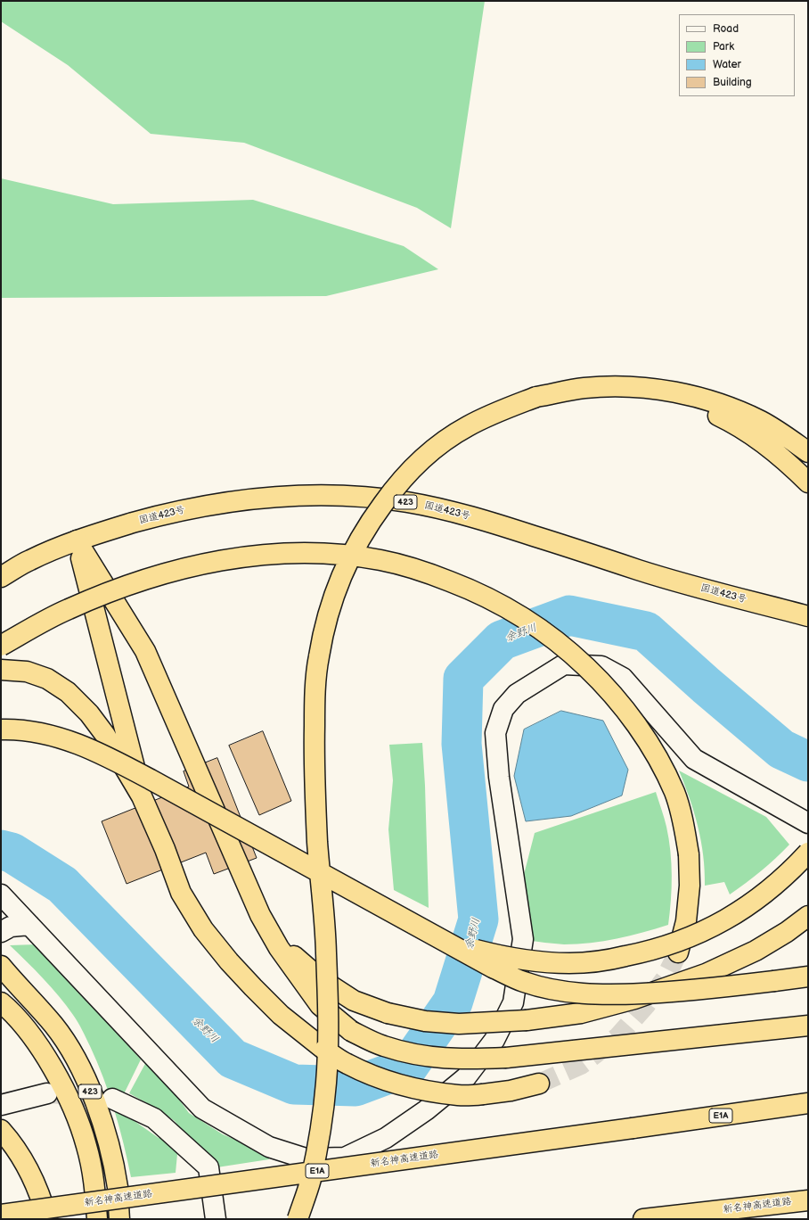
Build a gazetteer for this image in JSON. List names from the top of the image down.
{
  "streets": {
    "highway": [
      "423",
      "国道423号",
      "E1A",
      "新名神高速道路"
    ]
  },
  "water": ["余野川"],
  "legend": [
    "Road",
    "Park",
    "Water",
    "Building"
  ]
}
